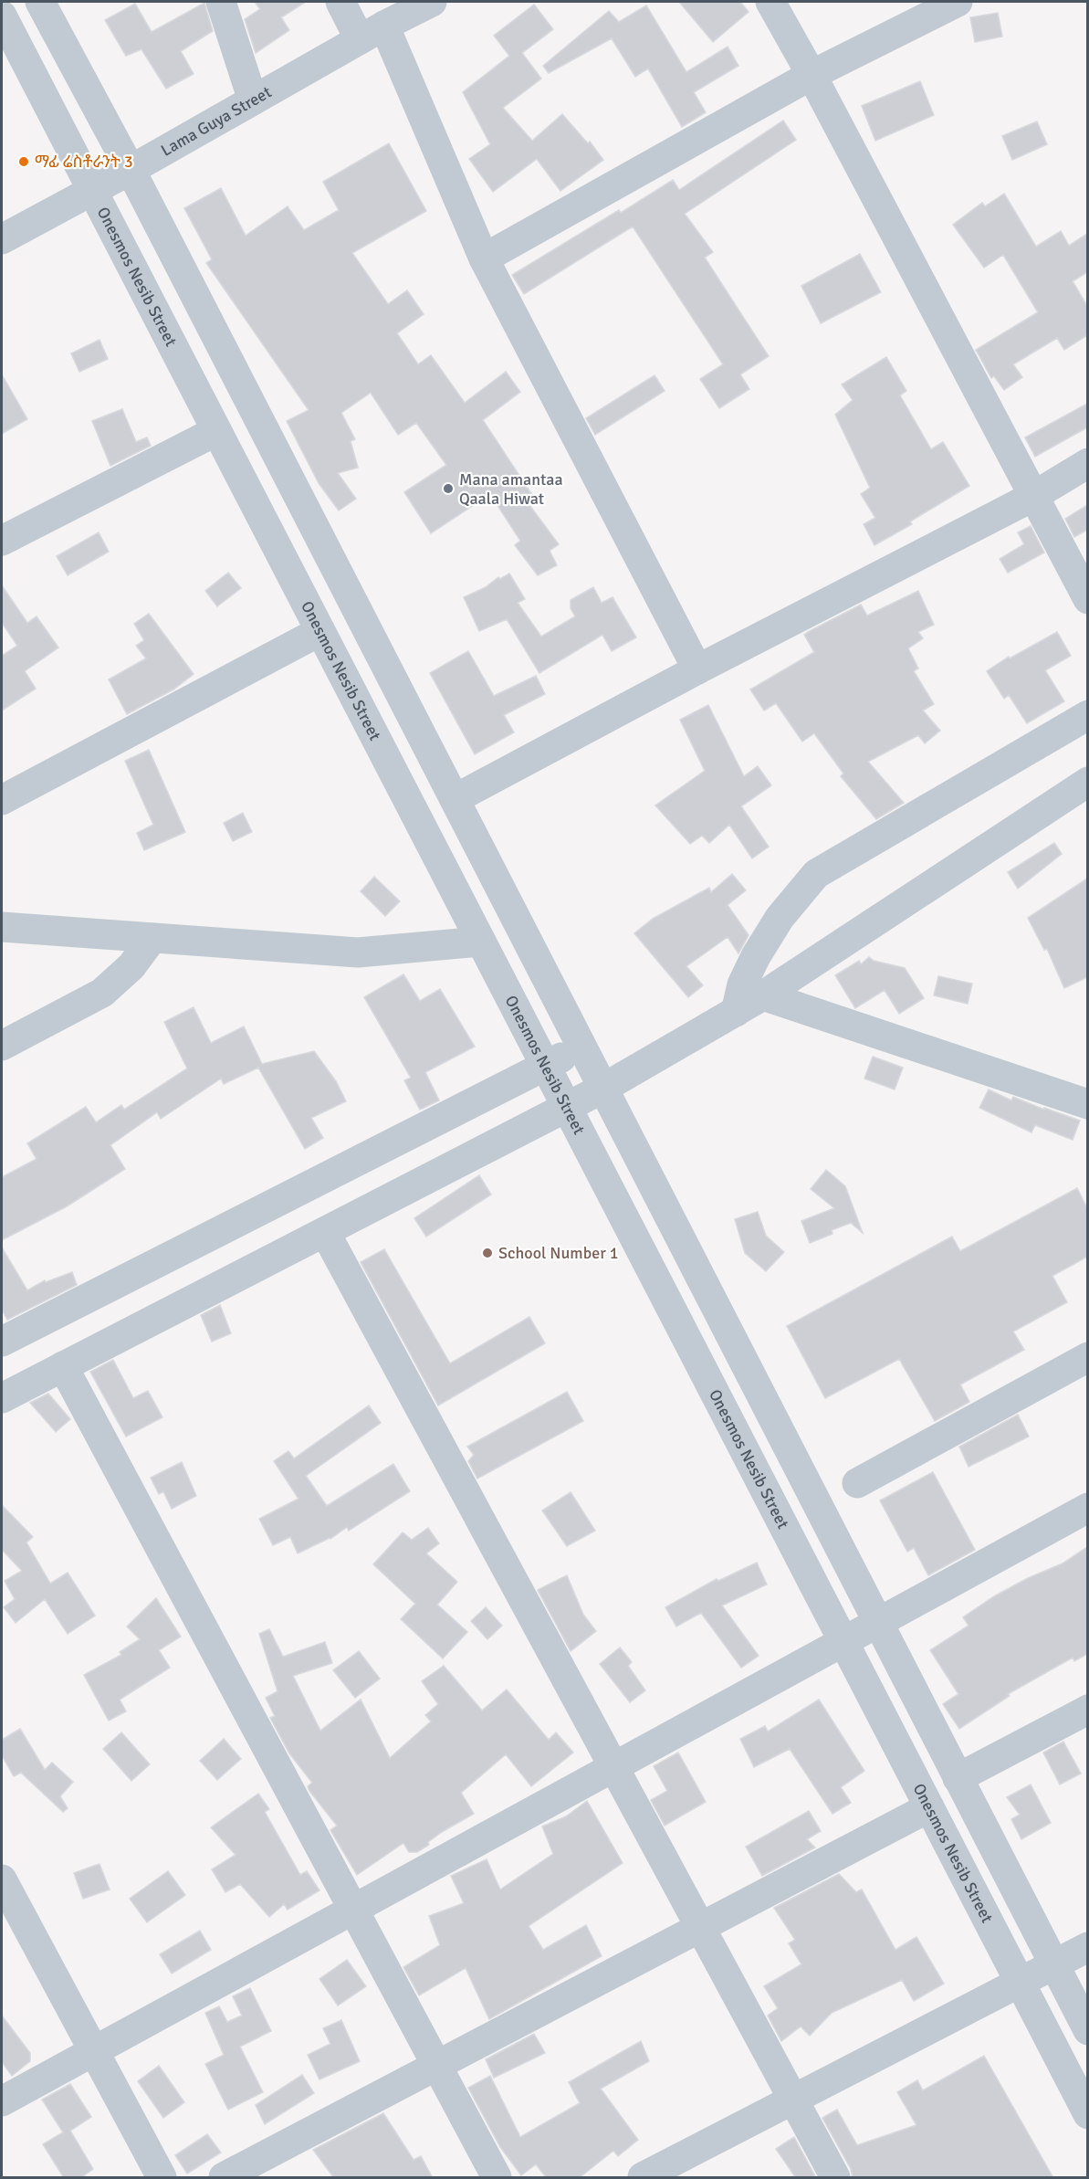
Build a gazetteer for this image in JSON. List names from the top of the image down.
{
  "streets": {
    "street": ["Lama Guya Street", "Onesmos Nesib Street"]
  },
  "crossings": [
    ["Lama Guya Street", "Onesmos Nesib Street"]
  ],
  "places": ["ማፊ ሬስቶራንት 3", "Mana amantaa Qaala Hiwat", "School Number 1"]
}
